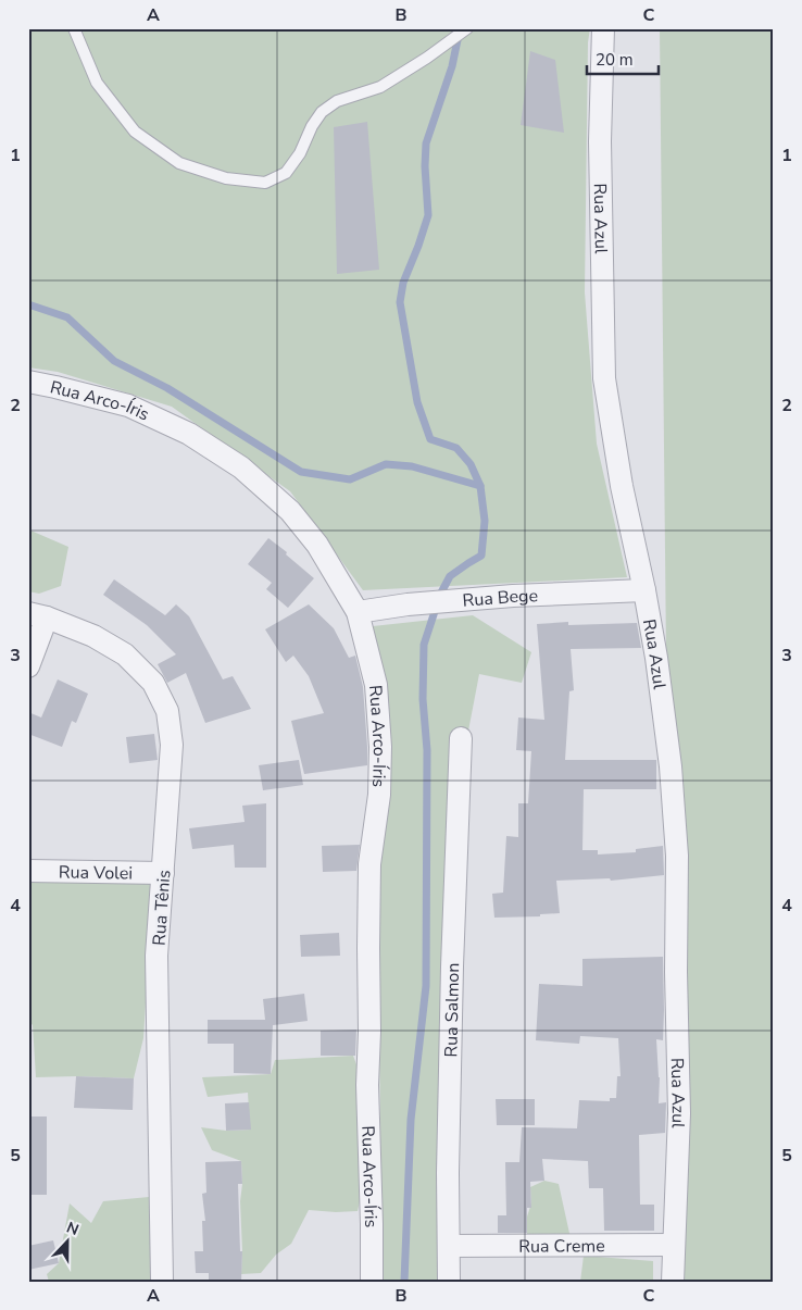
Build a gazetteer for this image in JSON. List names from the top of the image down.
{
  "streets": {
    "street": [
      "Rua Azul",
      "Rua Arco-Íris",
      "Rua Bege",
      "Rua Volei",
      "Rua Tênis",
      "Rua Salmon",
      "Rua Creme"
    ]
  },
  "crossings": [
    ["Rua Azul", "Rua Bege"],
    ["Rua Azul", "Rua Creme"],
    ["Rua Arco-Íris", "Rua Bege"],
    ["Rua Volei", "Rua Tênis"],
    ["Rua Salmon", "Rua Creme"]
  ],
  "scale_bar": "20 m",
  "north": "top",
  "grid": {
    "columns": ["A", "B", "C"],
    "rows": [
      "1",
      "2",
      "3",
      "4",
      "5"
    ]
  }
}
